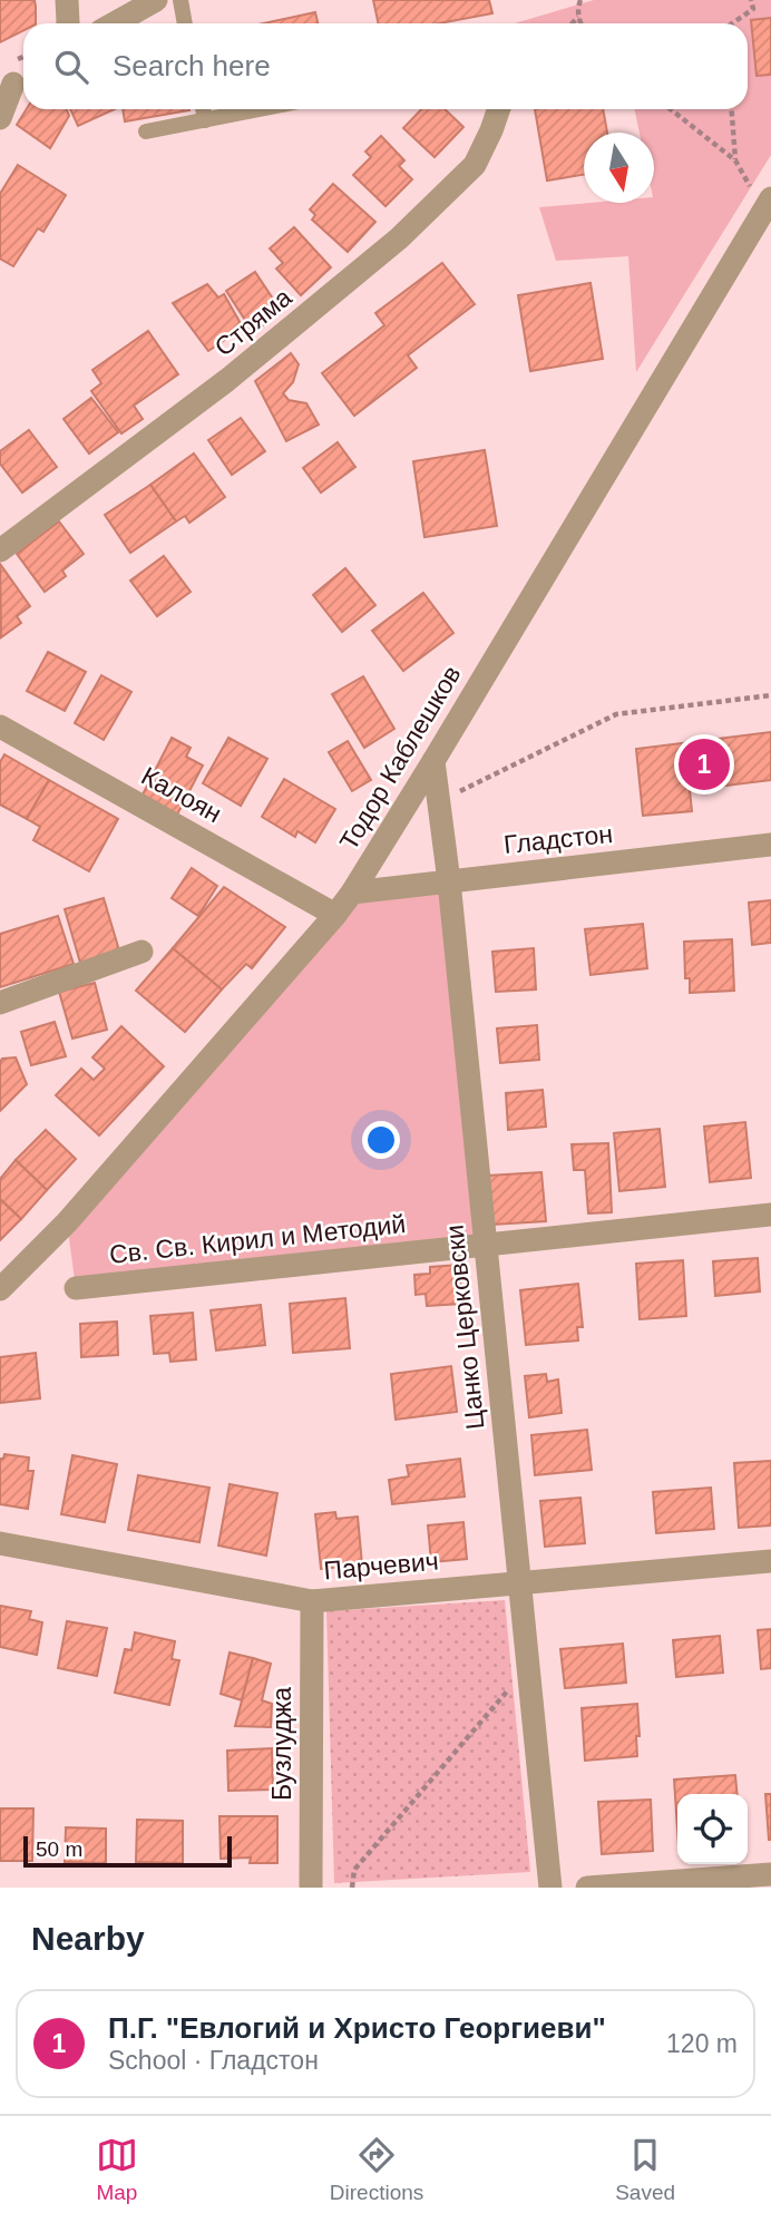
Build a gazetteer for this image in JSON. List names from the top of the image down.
{
  "streets": {
    "street": [
      "Стряма",
      "Тодор Каблешков",
      "Калоян",
      "Гладстон",
      "Св. Св. Кирил и Методий",
      "Цанко Церковски",
      "Парчевич",
      "Бузлуджа"
    ]
  },
  "crossings": [
    ["Тодор Каблешков", "Калоян"],
    ["Тодор Каблешков", "Гладстон"],
    ["Тодор Каблешков", "Цанко Церковски"],
    ["Гладстон", "Цанко Церковски"],
    ["Св. Св. Кирил и Методий", "Цанко Церковски"],
    ["Цанко Церковски", "Парчевич"],
    ["Парчевич", "Бузлуджа"]
  ],
  "scale_bar": "50 m",
  "north": "bottom",
  "page": {
    "search": "Search here",
    "pins": "1",
    "scale": "50 m",
    "heading": "Nearby",
    "list": [
      {
        "mark": "1",
        "name": "П.Г. \"Евлогий и Христо Георгиеви\"",
        "note": "School · Гладстон",
        "value": "120 m"
      }
    ],
    "nav": ["Map", "Directions", "Saved"]
  }
}
